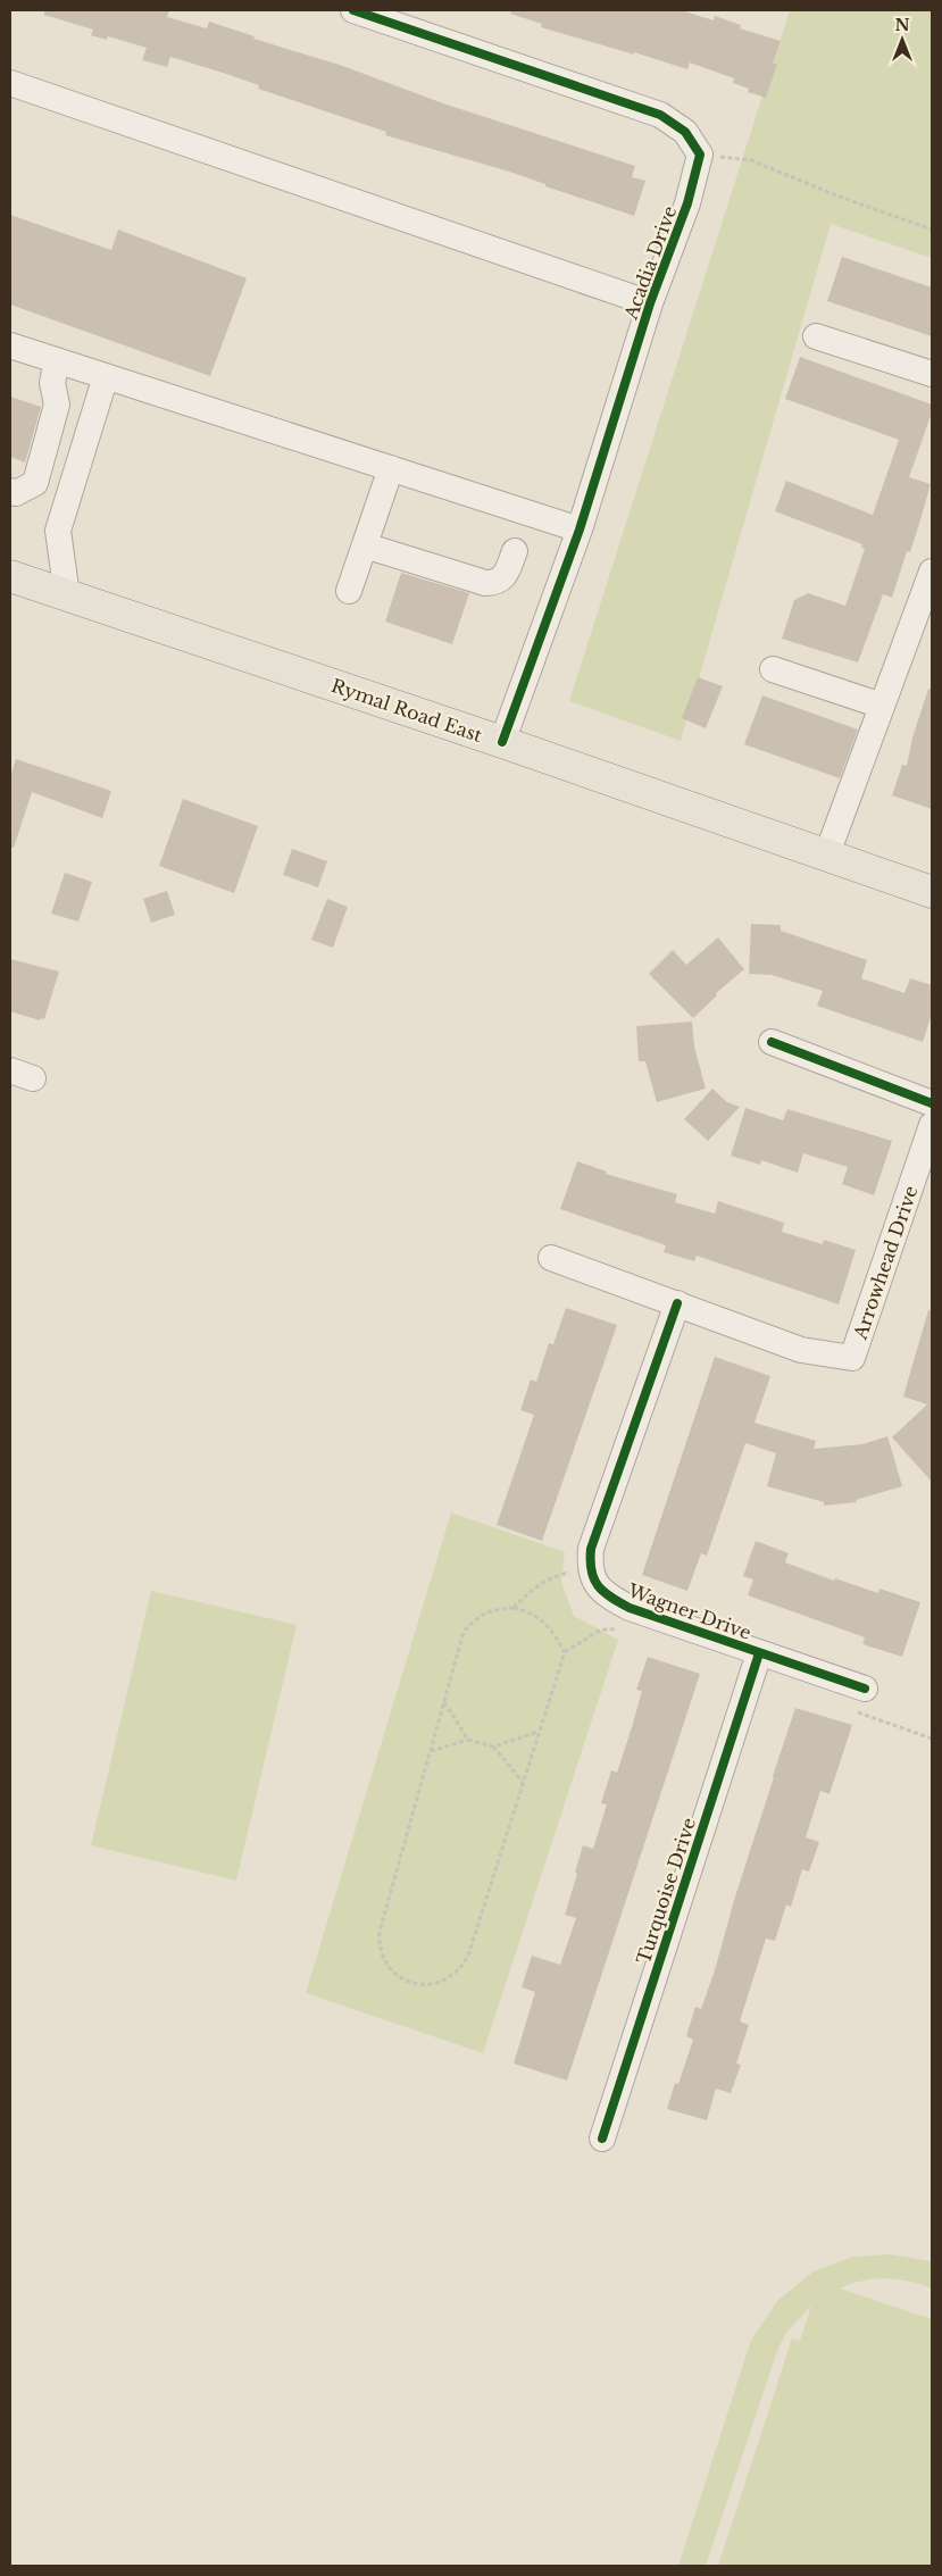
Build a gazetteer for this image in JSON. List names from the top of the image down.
{
  "streets": {
    "main road": ["Rymal Road East"],
    "street": [
      "Acadia Drive",
      "Arrowhead Drive",
      "Wagner Drive",
      "Turquoise Drive"
    ]
  },
  "crossings": [
    ["Acadia Drive", "Rymal Road East"],
    ["Wagner Drive", "Turquoise Drive"]
  ],
  "north": "top"
}
